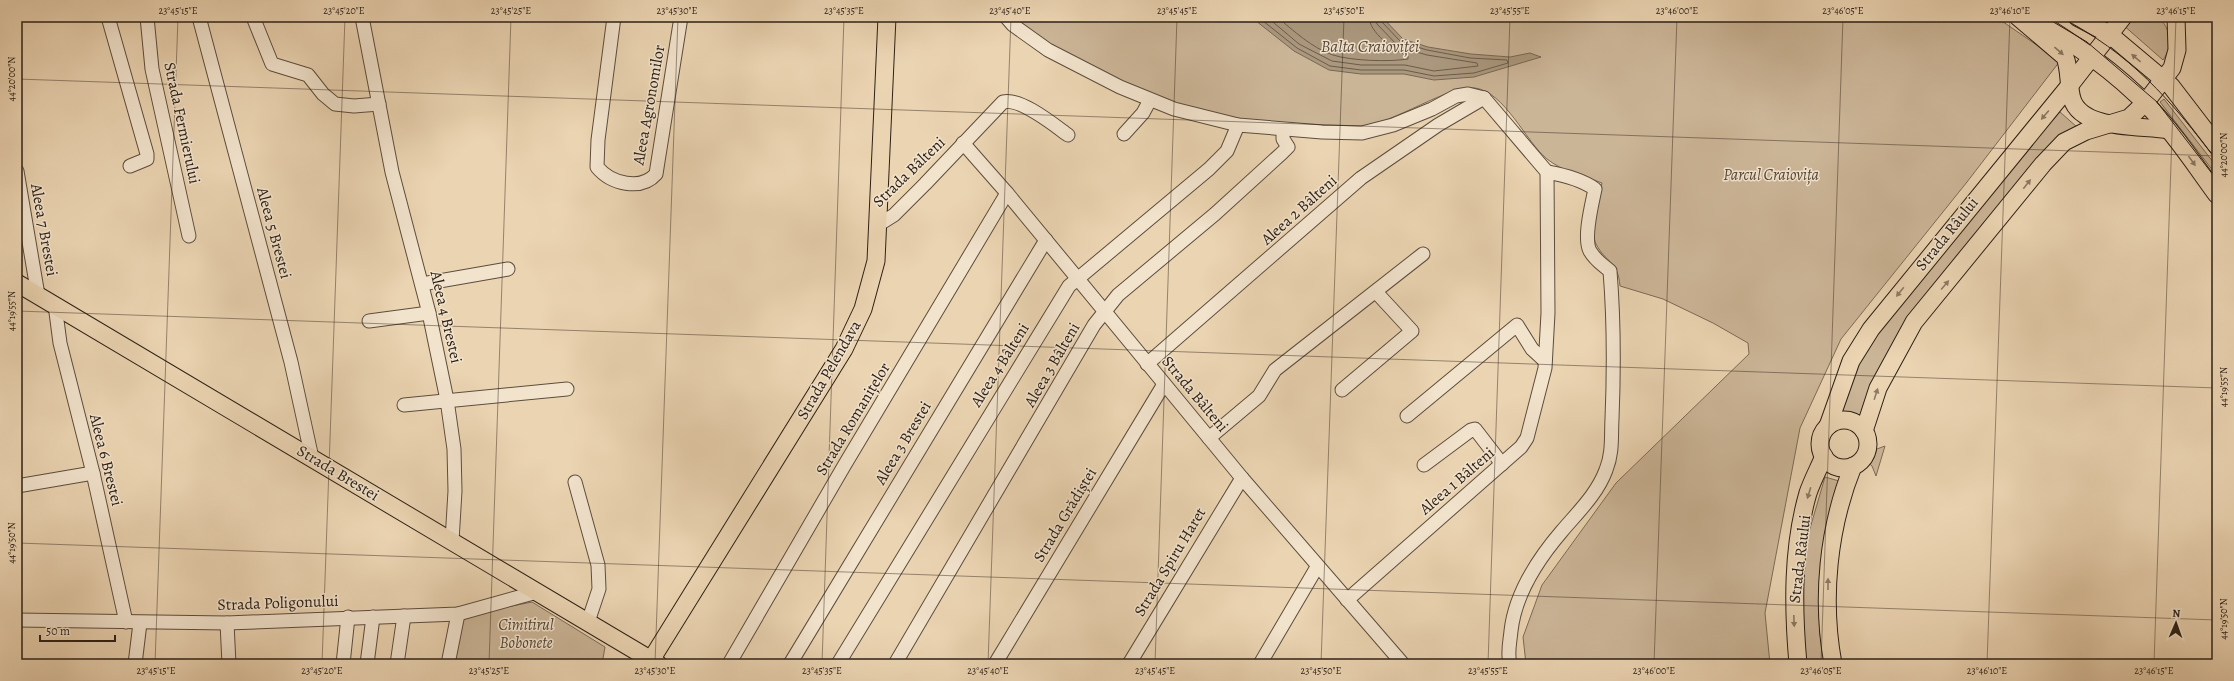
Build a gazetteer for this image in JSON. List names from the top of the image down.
{
  "streets": {
    "main road": ["Strada Râului", "Strada Pelendava", "Strada Brestei"],
    "street": [
      "Aleea Agronomilor",
      "Strada Fermierului",
      "Strada Bâlteni",
      "Aleea 2 Bâlteni",
      "Aleea 7 Brestei",
      "Aleea 5 Brestei",
      "Aleea 4 Brestei",
      "Aleea 4 Bâlteni",
      "Aleea 3 Bâlteni",
      "Strada Romanițelor",
      "Aleea 3 Brestei",
      "Aleea 6 Brestei",
      "Aleea 1 Bâlteni",
      "Strada Grădiștei",
      "Strada Spiru Haret",
      "Strada Poligonului"
    ]
  },
  "crossings": [
    ["Strada Bâlteni", "Aleea 2 Bâlteni"],
    ["Strada Bâlteni", "Aleea 4 Bâlteni"],
    ["Strada Bâlteni", "Aleea 3 Bâlteni"],
    ["Strada Bâlteni", "Strada Pelendava"],
    ["Strada Bâlteni", "Strada Romanițelor"],
    ["Strada Bâlteni", "Aleea 3 Brestei"],
    ["Strada Bâlteni", "Aleea 1 Bâlteni"],
    ["Strada Bâlteni", "Strada Grădiștei"],
    ["Strada Bâlteni", "Strada Spiru Haret"],
    ["Aleea 7 Brestei", "Strada Brestei"],
    ["Aleea 5 Brestei", "Strada Brestei"],
    ["Aleea 4 Brestei", "Strada Brestei"],
    ["Strada Pelendava", "Strada Brestei"],
    ["Aleea 6 Brestei", "Strada Brestei"],
    ["Aleea 6 Brestei", "Strada Poligonului"],
    ["Strada Brestei", "Strada Poligonului"]
  ],
  "water": ["Balta Craioviței"],
  "parks": ["Parcul Craiovița", "Cimitirul Bobonete"],
  "scale_bar": "50 m",
  "north": "top",
  "coordinates": [
    "23°45'15\"E",
    "23°45'20\"E",
    "23°45'25\"E",
    "23°45'30\"E",
    "23°45'35\"E",
    "23°45'40\"E",
    "23°45'45\"E",
    "23°45'50\"E",
    "23°45'55\"E",
    "23°46'00\"E",
    "23°46'05\"E",
    "23°46'10\"E",
    "23°46'15\"E",
    "44°20'00\"N",
    "44°19'55\"N",
    "44°19'50\"N"
  ]
}
